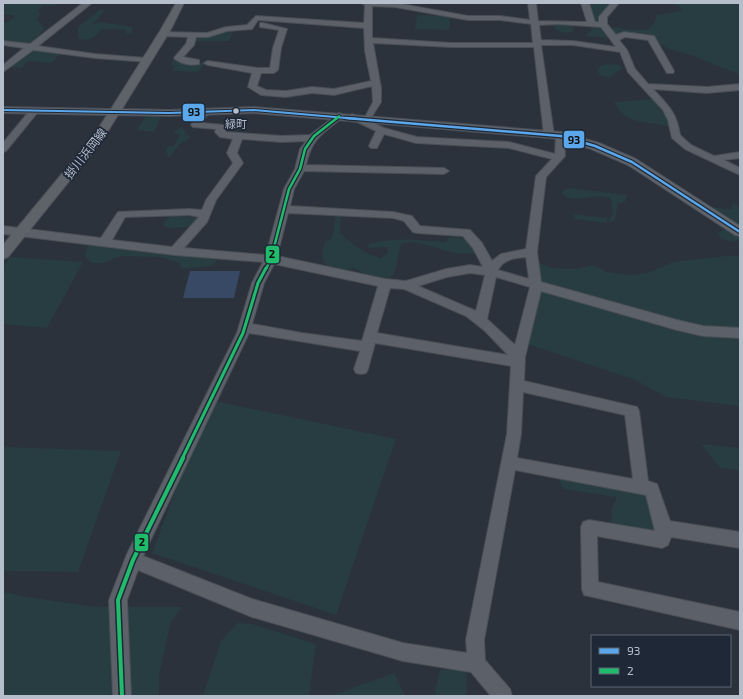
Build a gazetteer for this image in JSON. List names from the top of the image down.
{
  "streets": {
    "main road": ["掛川浜岡線"]
  },
  "places": ["緑町"],
  "lines": ["transit line 93", "transit line 2"],
  "legend": ["93", "2"]
}
